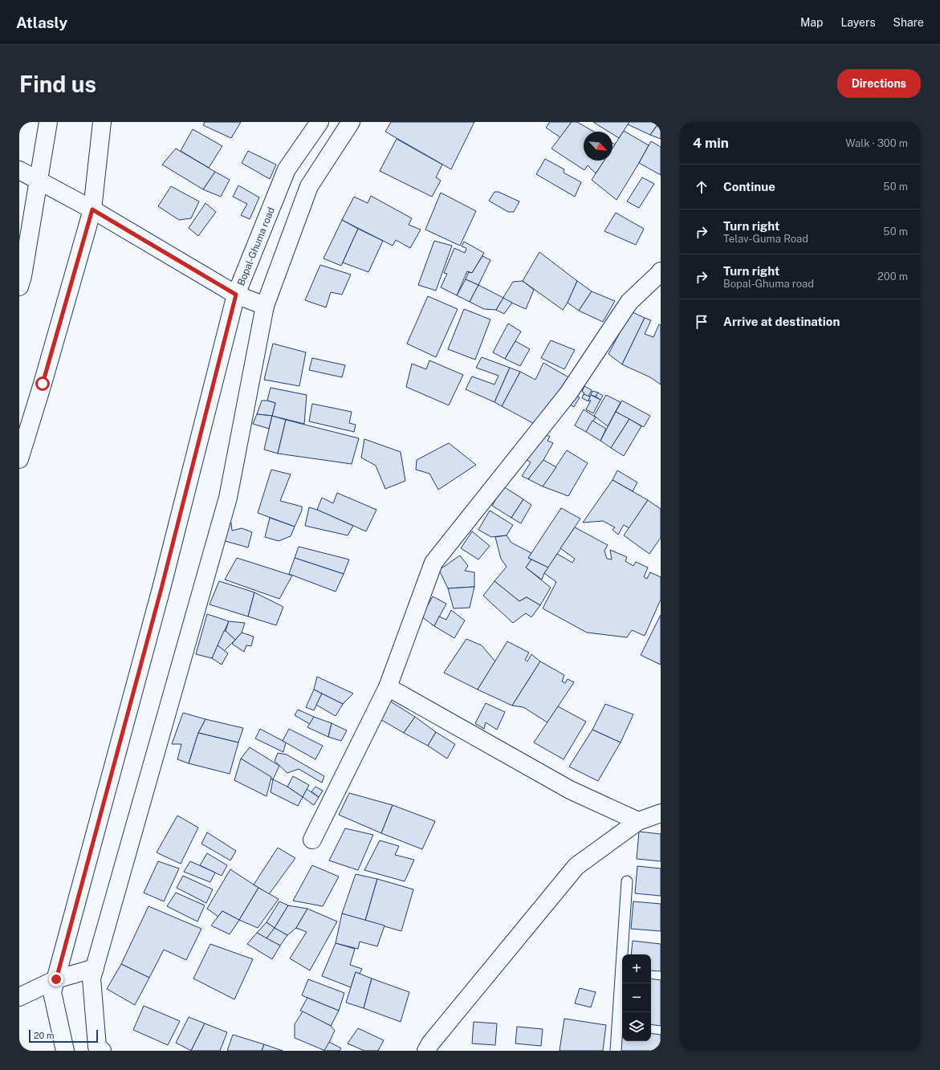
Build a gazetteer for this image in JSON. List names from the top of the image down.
{
  "streets": {
    "street": ["Bopal-Ghuma road"]
  },
  "scale_bar": "20 m",
  "north": "bottom right",
  "page": {
    "header": "Atlasly",
    "nav": ["Map", "Layers", "Share"],
    "buttons": "Directions",
    "title": "Find us",
    "heading": ["4 min", "Walk · 300 m"],
    "list": [
      ["Continue", "50 m"],
      ["Turn right", "Telav-Guma Road", "50 m"],
      ["Turn right", "Bopal-Ghuma road", "200 m"],
      "Arrive at destination"
    ],
    "map_buttons": ["+", "−"],
    "scale": "20 m"
  }
}
